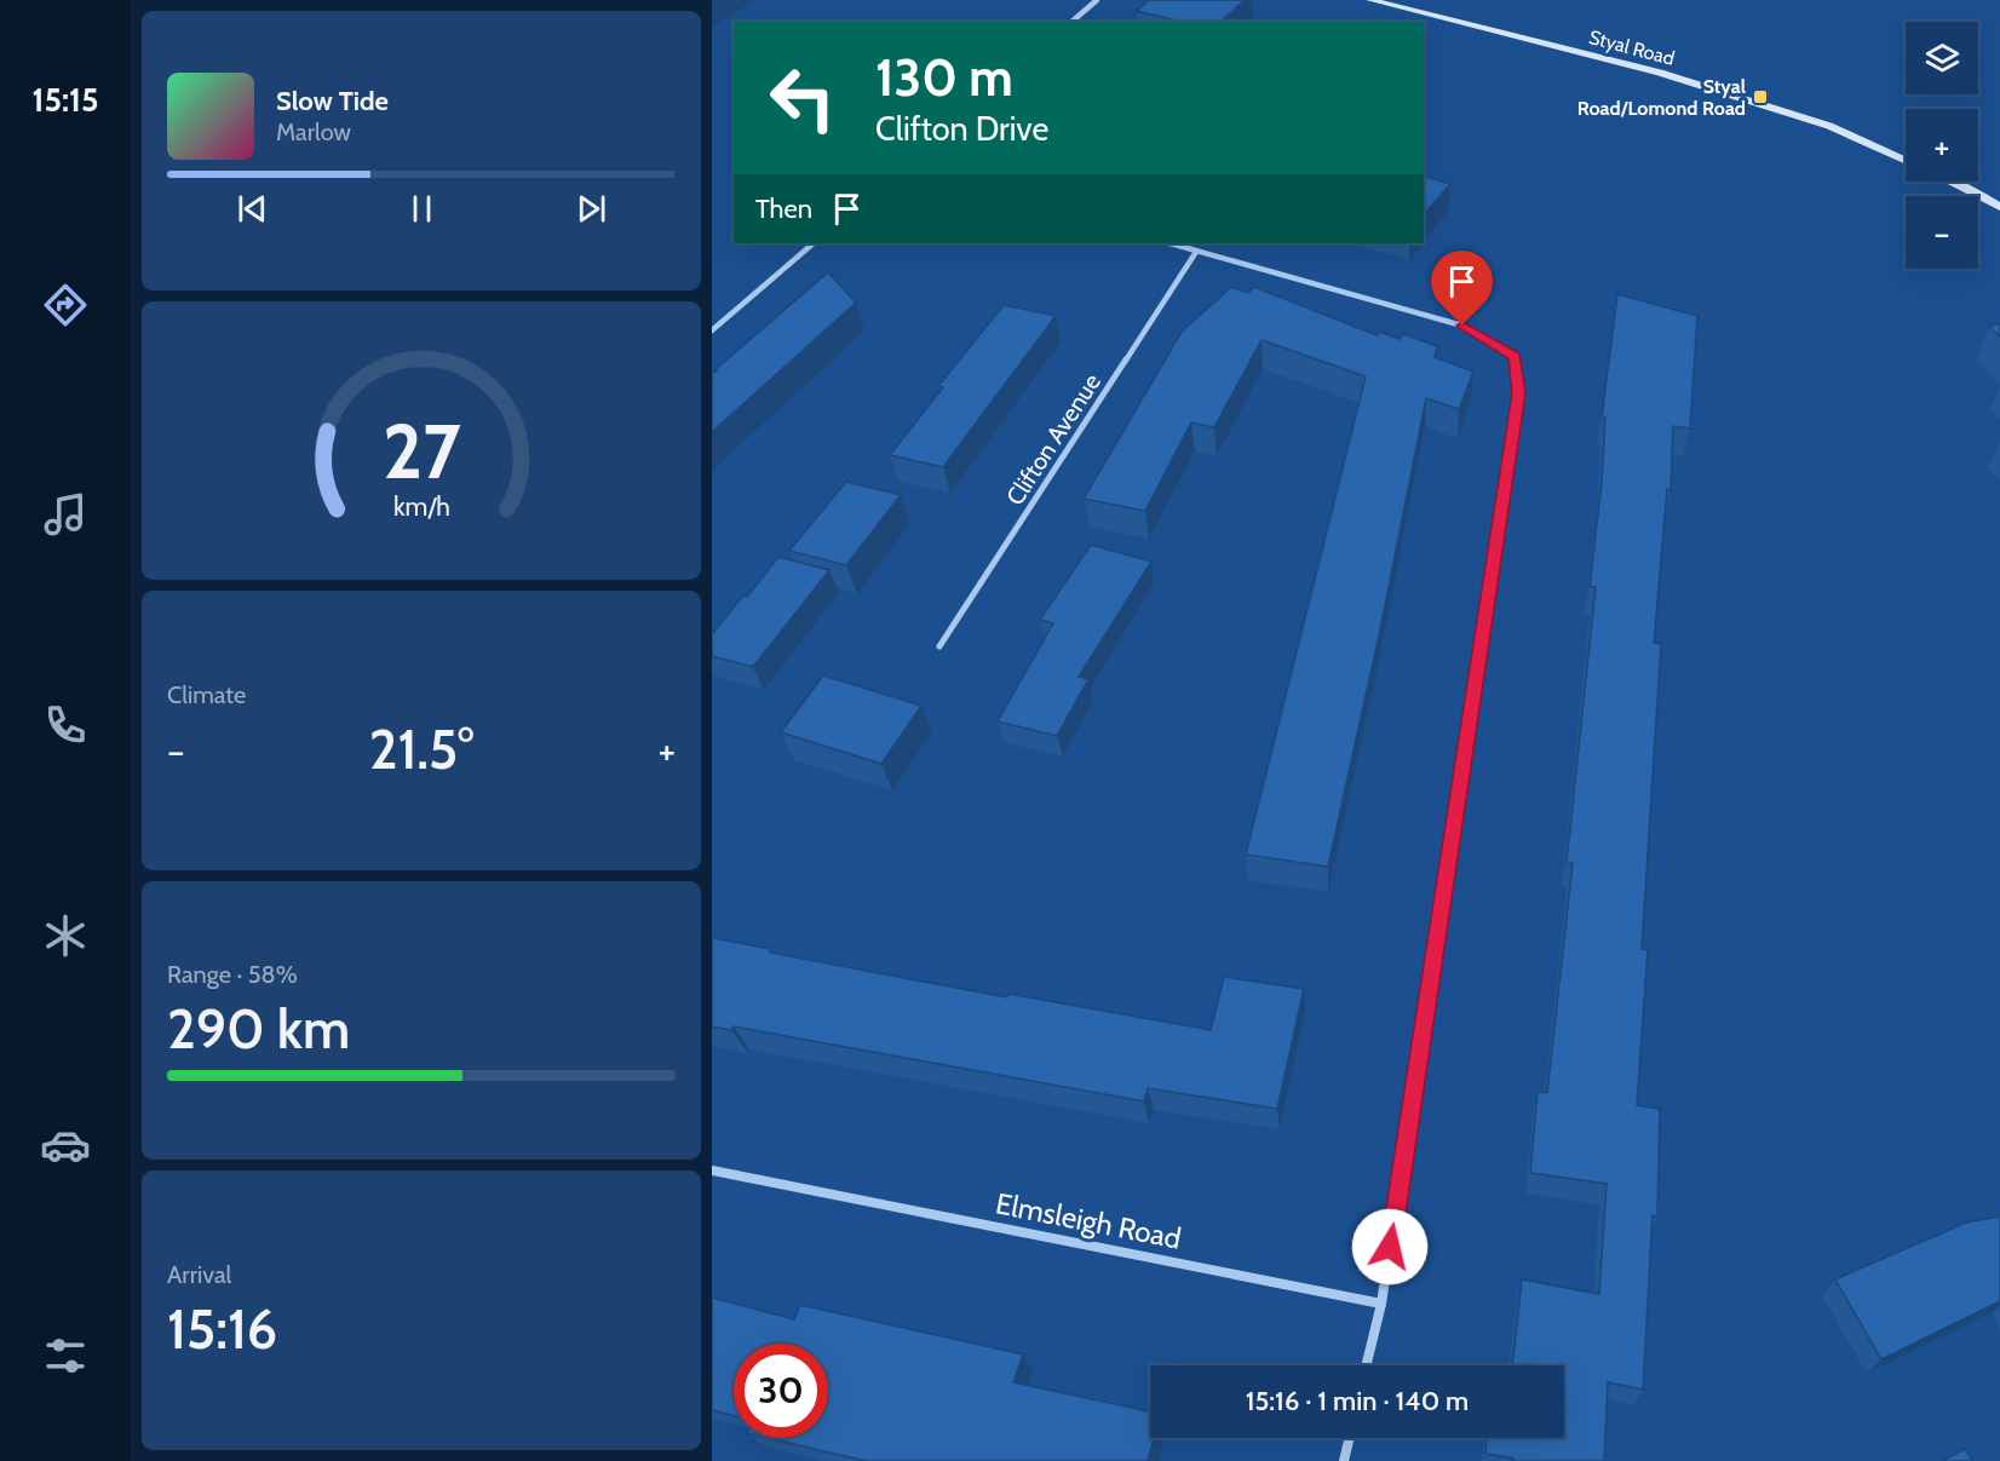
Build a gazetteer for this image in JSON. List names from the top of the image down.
{
  "streets": {
    "main road": ["Styal Road"],
    "street": ["Clifton Avenue", "Elmsleigh Road"]
  },
  "places": {
    "transit": ["Styal Road/Lomond Road"]
  },
  "page": {
    "tabs": "15:15",
    "map_buttons": ["+", "−"],
    "turn": ["130 m", "Clifton Drive"],
    "song": ["Slow Tide", "Marlow"],
    "then": "Then",
    "tile": [
      "Climate",
      ["Range · 58%", "290 km"],
      ["Arrival", "15:16"]
    ],
    "heat": ["−", "21.5°", "+"],
    "limit": "30",
    "trip": "15:16 · 1 min · 140 m",
    "gauge": ["27", "km/h"]
  }
}
